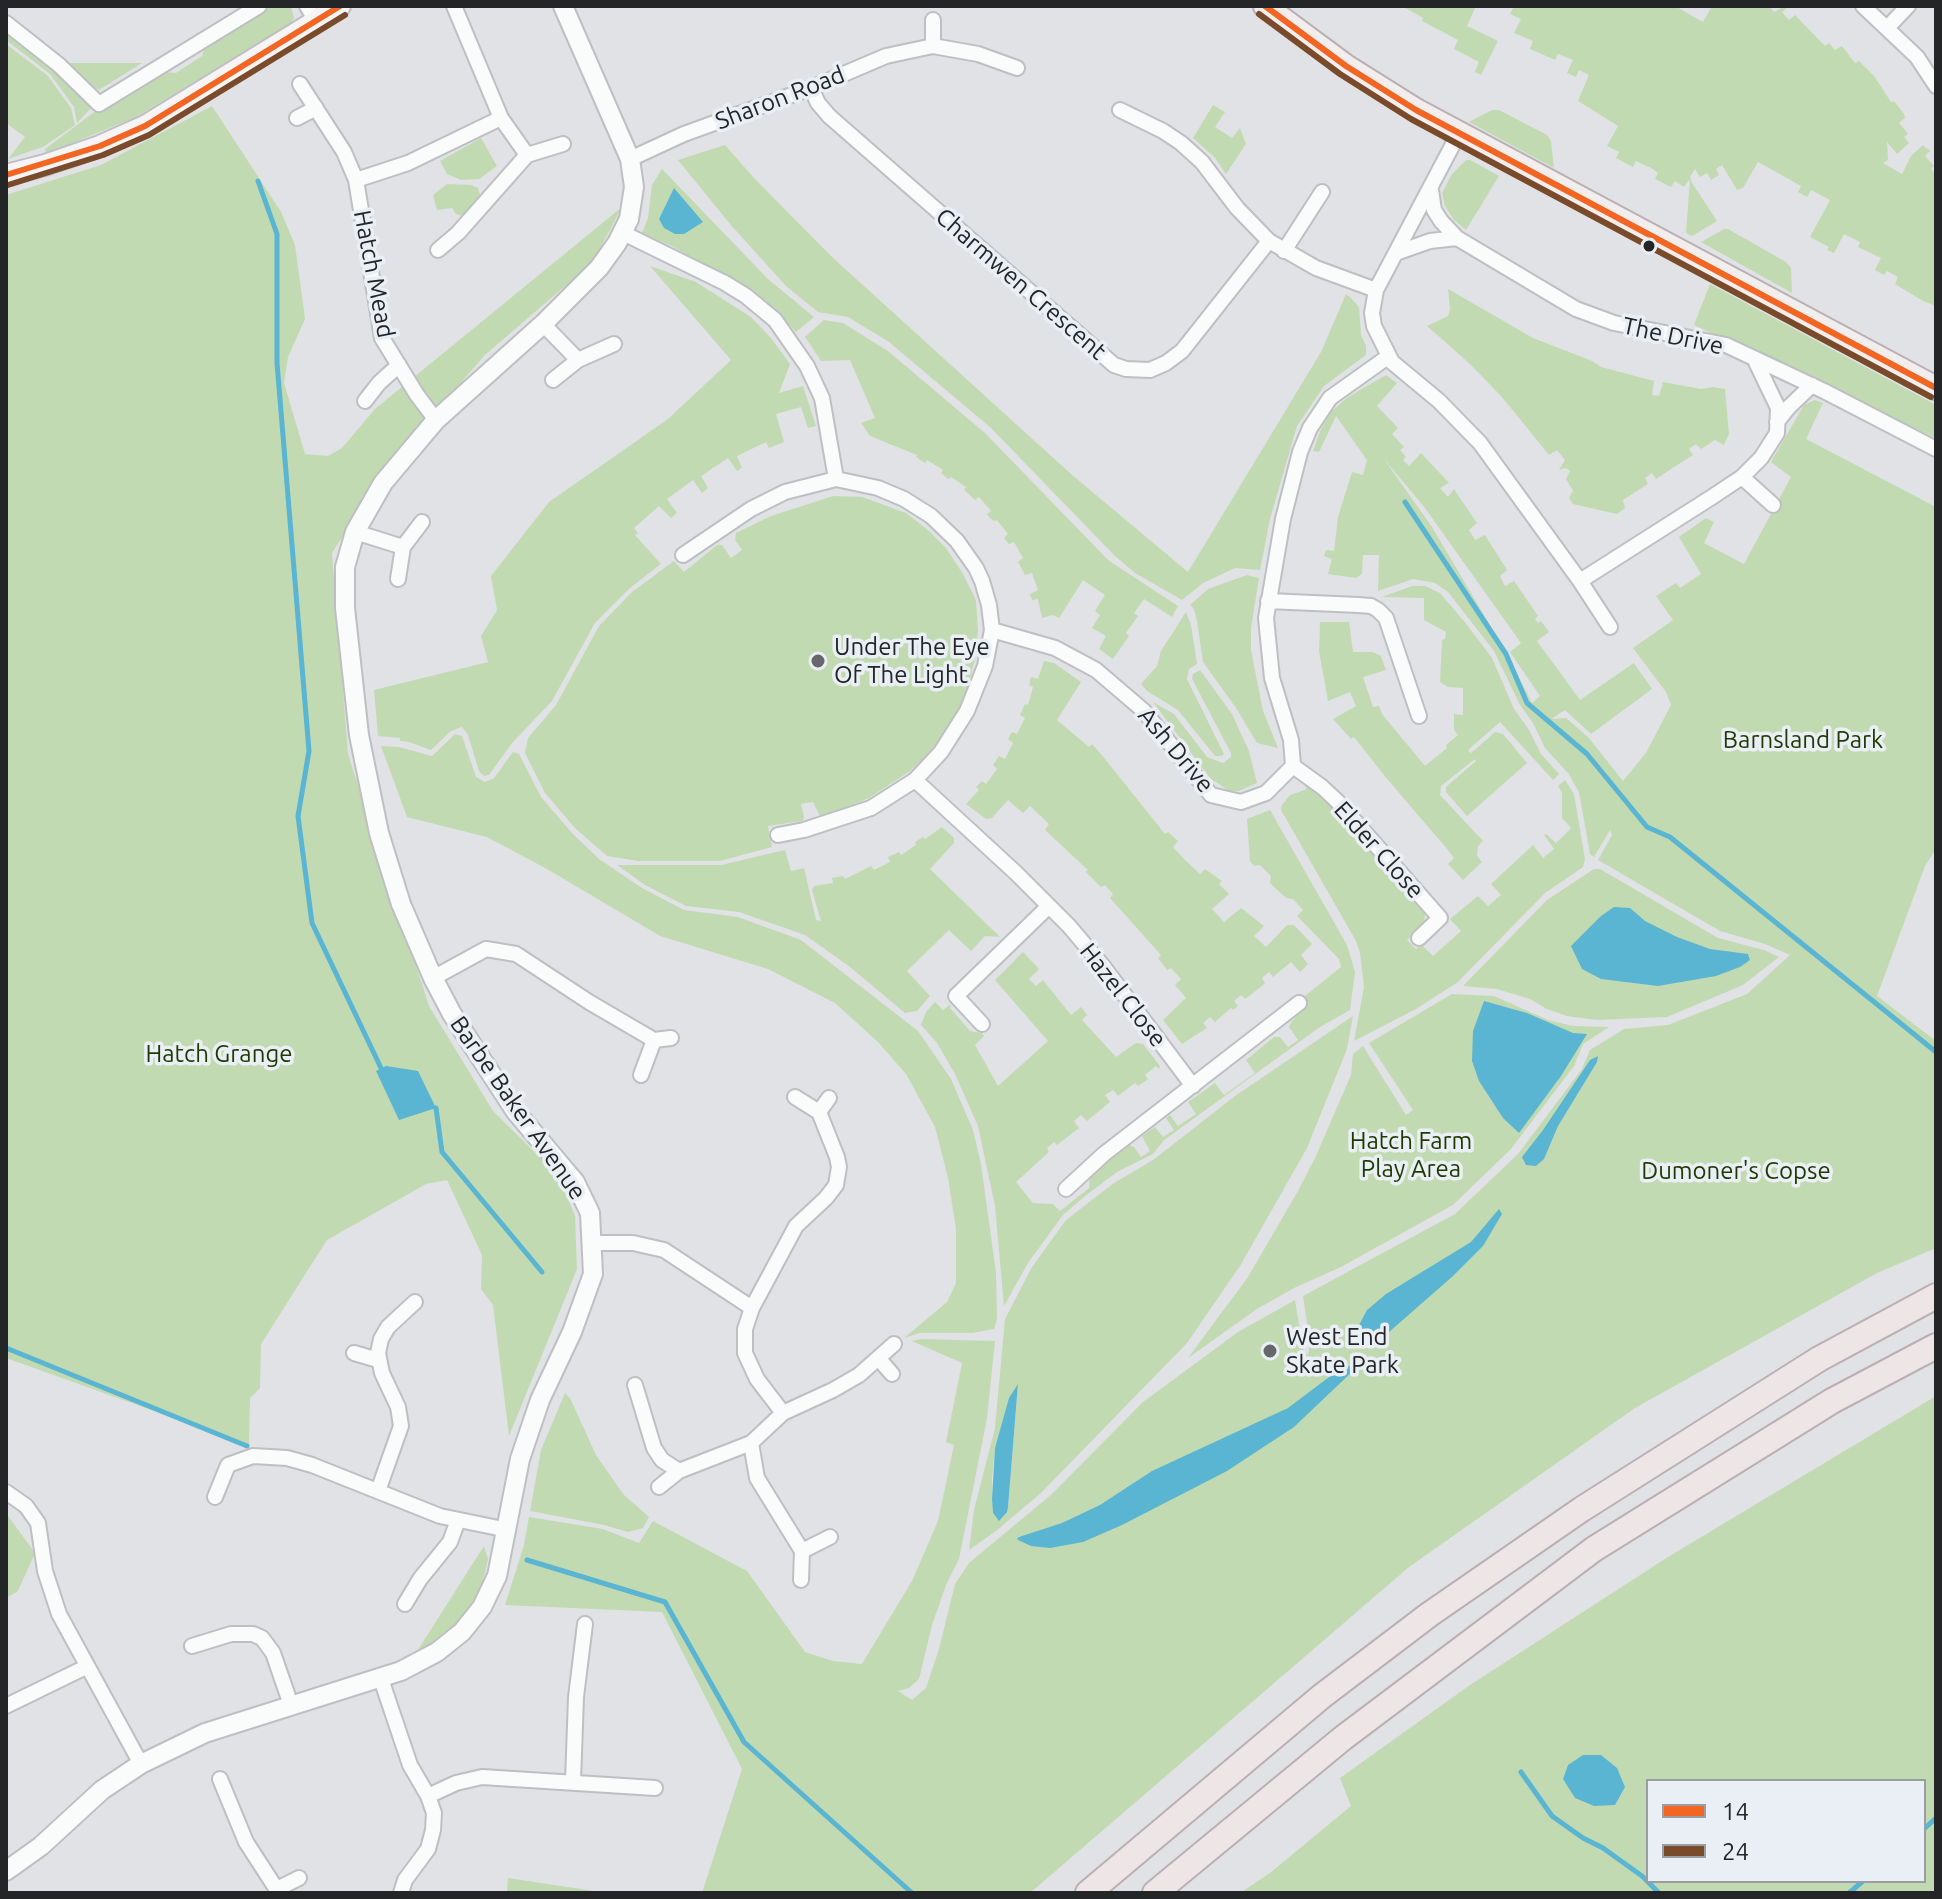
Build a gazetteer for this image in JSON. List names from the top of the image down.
{
  "streets": {
    "street": [
      "Sharon Road",
      "Hatch Mead",
      "Charmwen Crescent",
      "The Drive",
      "Ash Drive",
      "Elder Close",
      "Hazel Close",
      "Barbe Baker Avenue"
    ]
  },
  "crossings": [
    ["Sharon Road", "Charmwen Crescent"],
    ["Sharon Road", "Barbe Baker Avenue"],
    ["Hatch Mead", "Barbe Baker Avenue"],
    ["Ash Drive", "Elder Close"]
  ],
  "parks": [
    "Barnsland Park",
    "Hatch Grange",
    "Hatch Farm Play Area",
    "Dumoner's Copse"
  ],
  "places": ["Under The Eye Of The Light", "West End Skate Park"],
  "lines": ["transit line 14", "transit line 24"],
  "legend": ["14", "24"]
}
